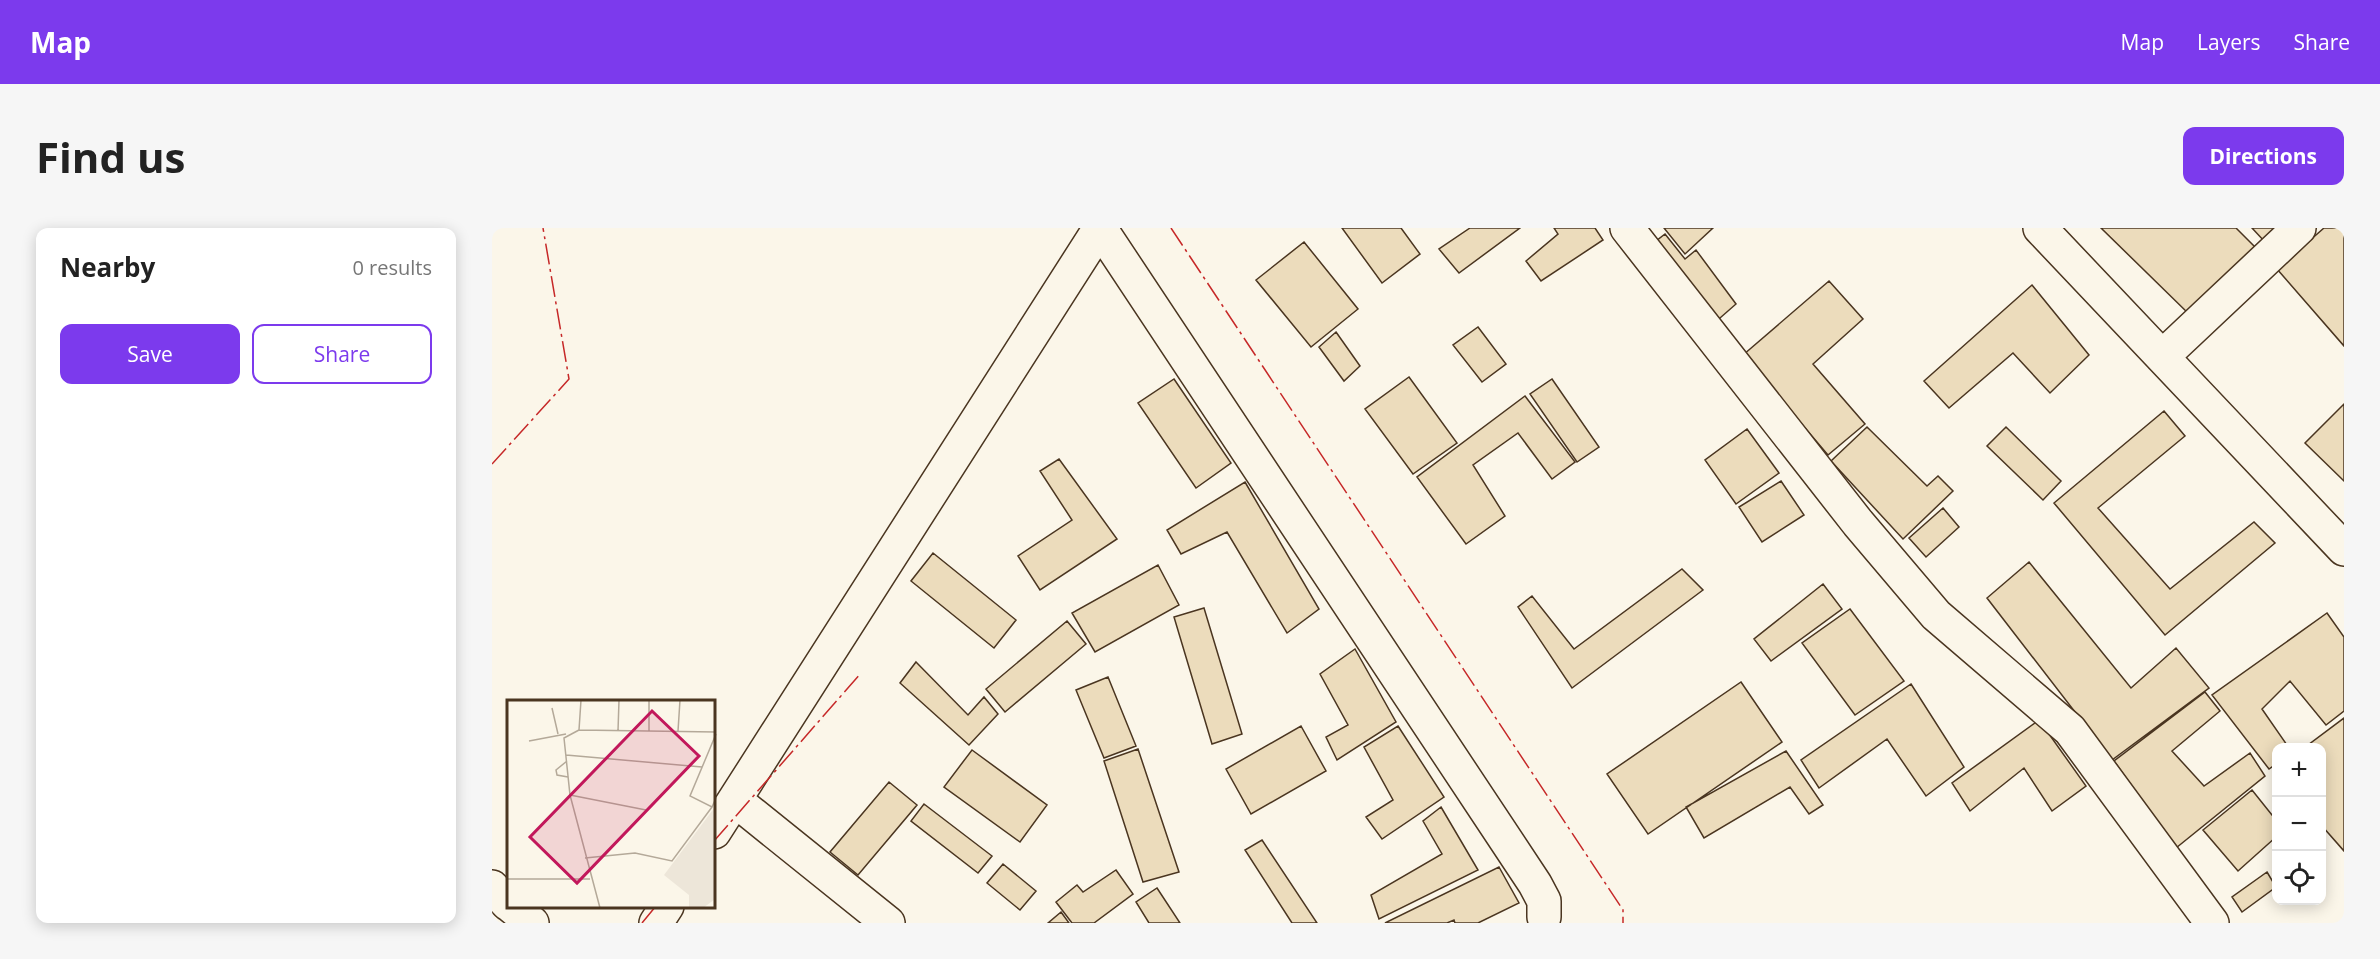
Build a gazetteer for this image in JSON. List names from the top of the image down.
{
  "page": {
    "header": "Map",
    "nav": ["Map", "Layers", "Share"],
    "buttons": [
      "Directions",
      ["Save", "Share"]
    ],
    "title": "Find us",
    "heading": ["Nearby", "0 results"],
    "map_buttons": ["+", "−"]
  }
}
